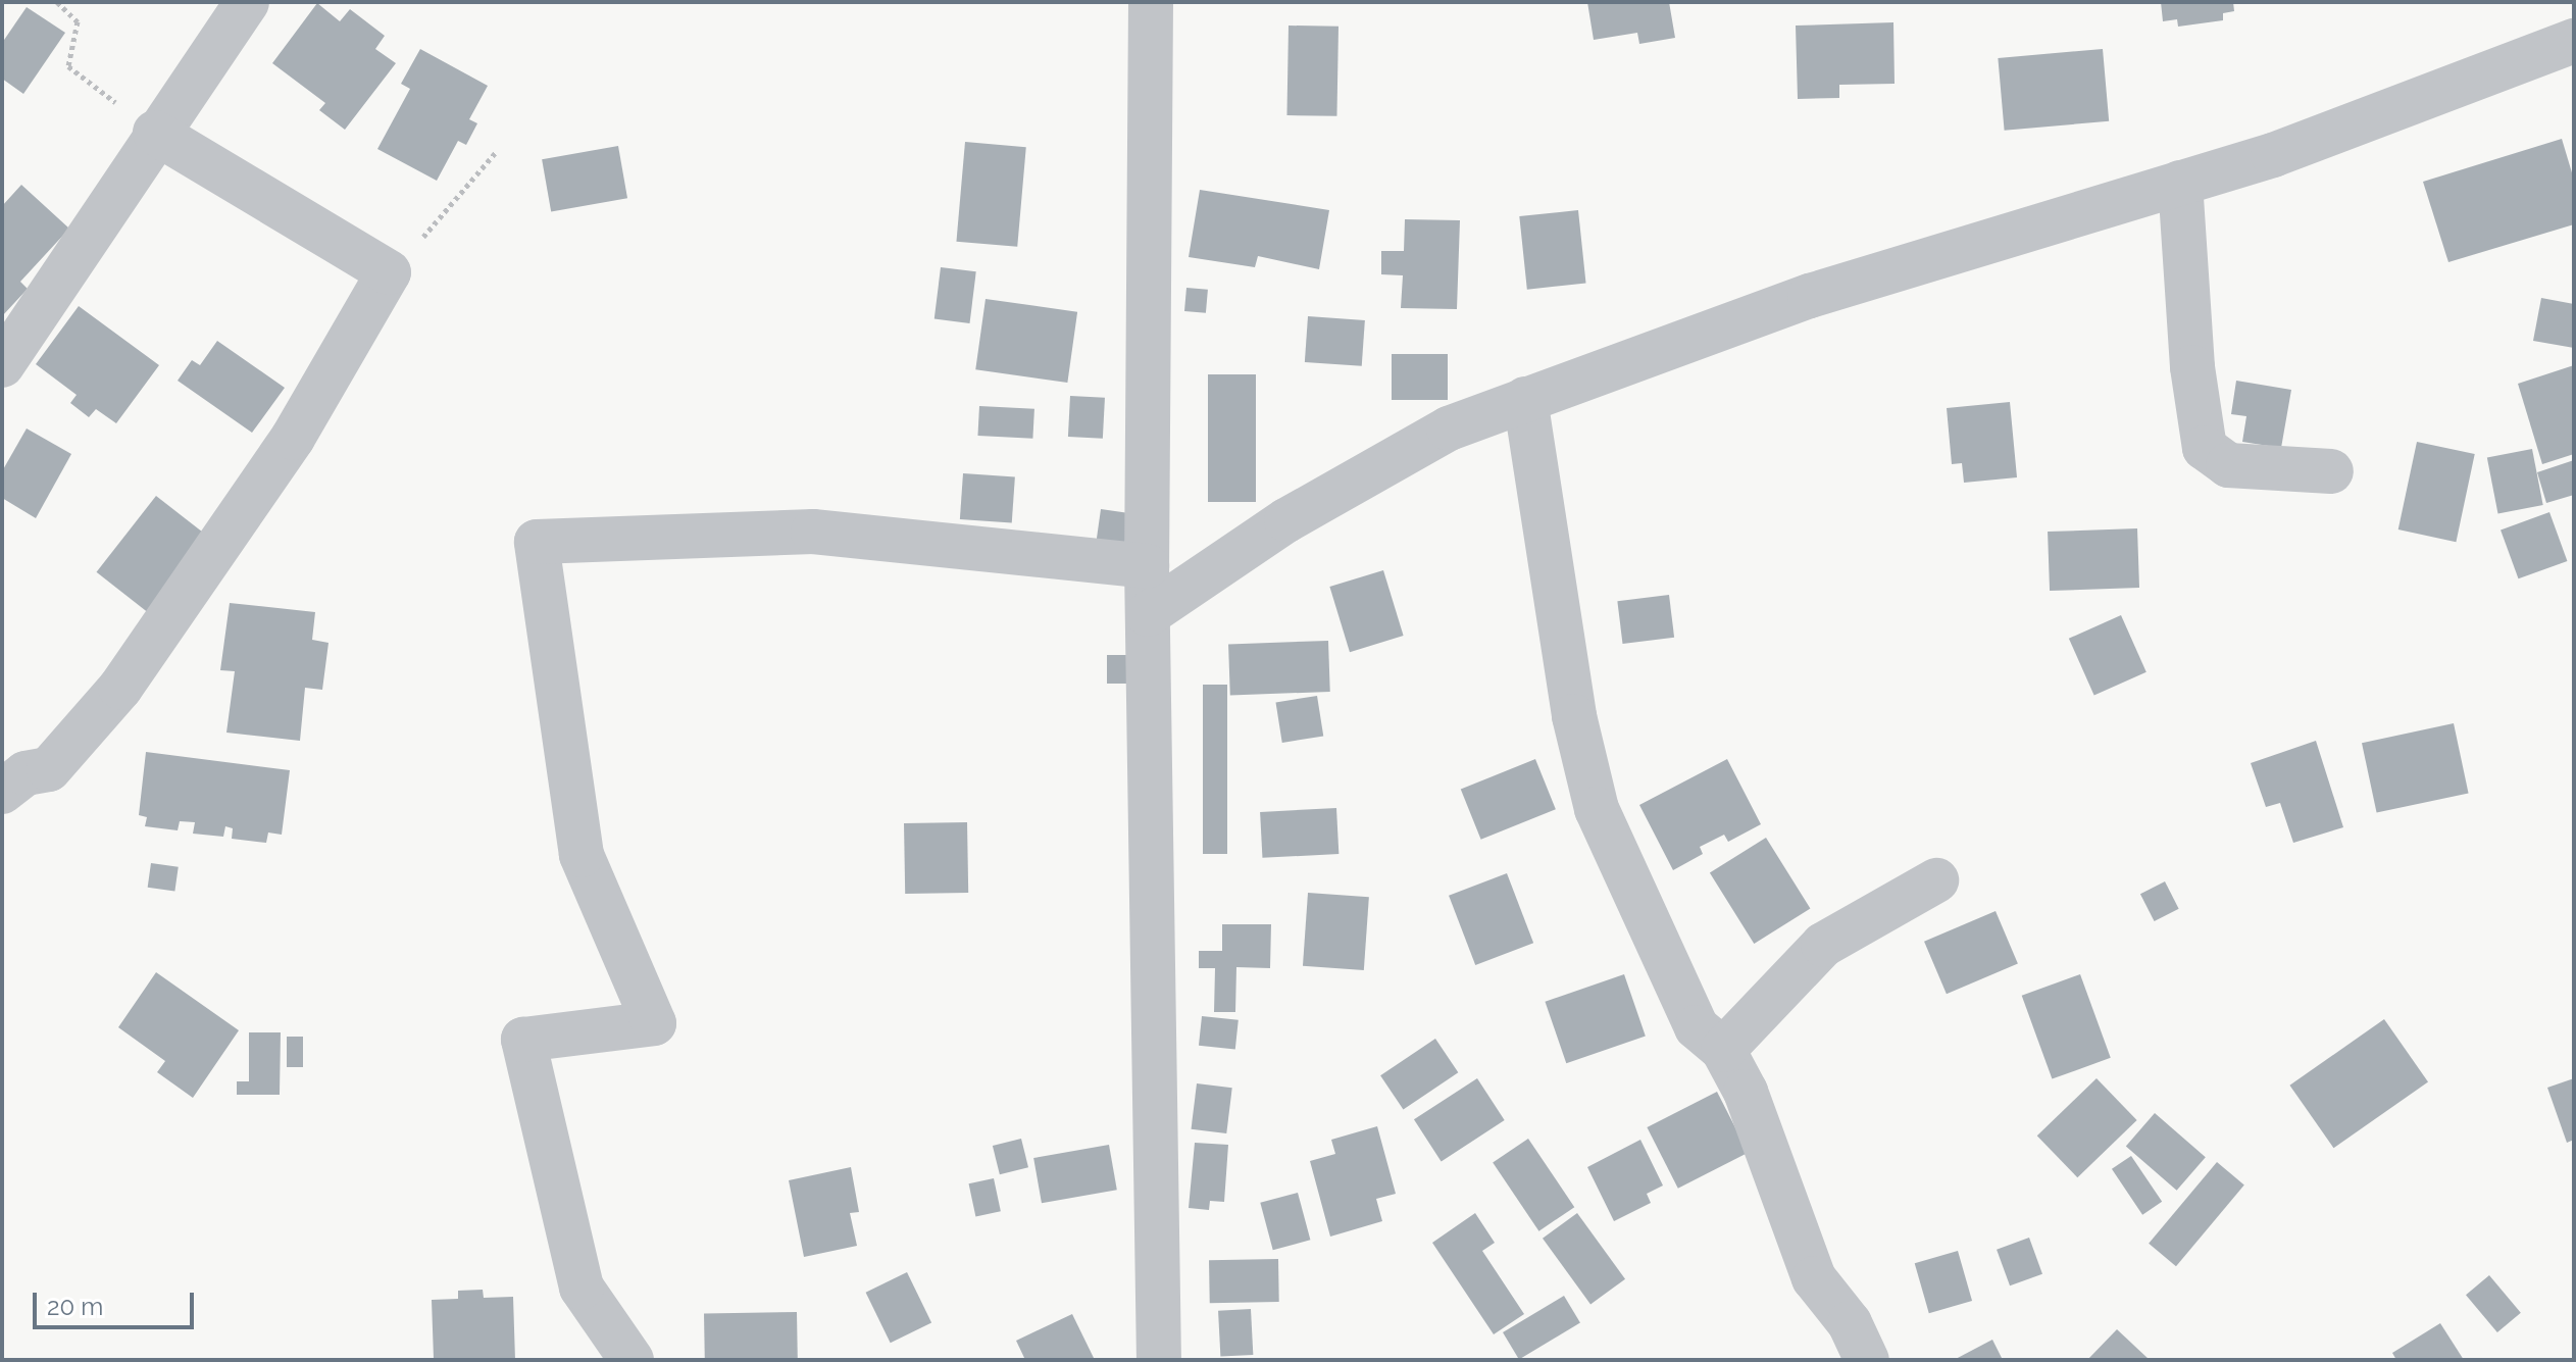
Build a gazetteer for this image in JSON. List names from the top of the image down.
{
  "scale_bar": "20 m"
}
